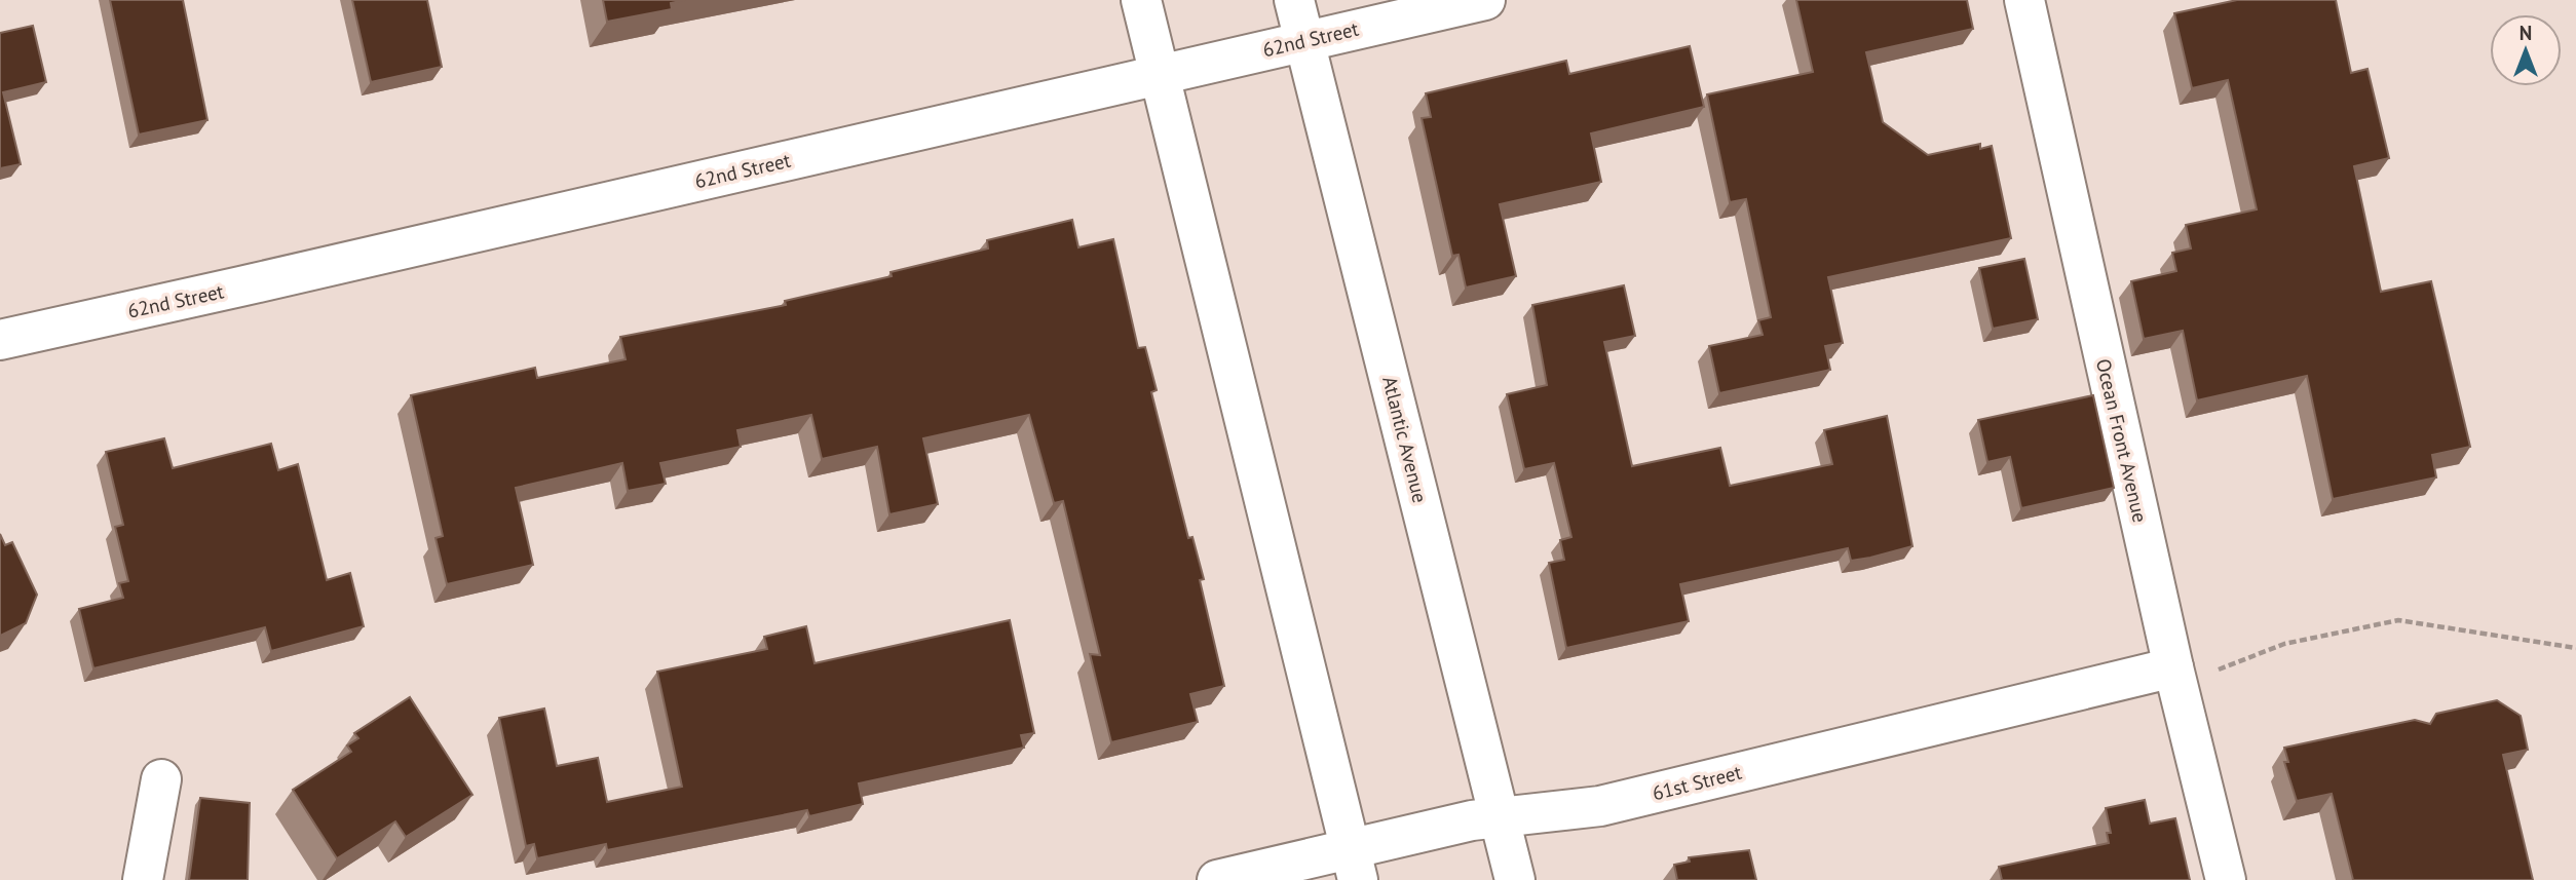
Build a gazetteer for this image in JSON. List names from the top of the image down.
{
  "streets": {
    "main road": [
      "62nd Street",
      "Atlantic Avenue",
      "Ocean Front Avenue",
      "61st Street"
    ]
  },
  "crossings": [
    ["62nd Street", "Atlantic Avenue"],
    ["Atlantic Avenue", "61st Street"],
    ["Ocean Front Avenue", "61st Street"]
  ],
  "north": "top"
}
